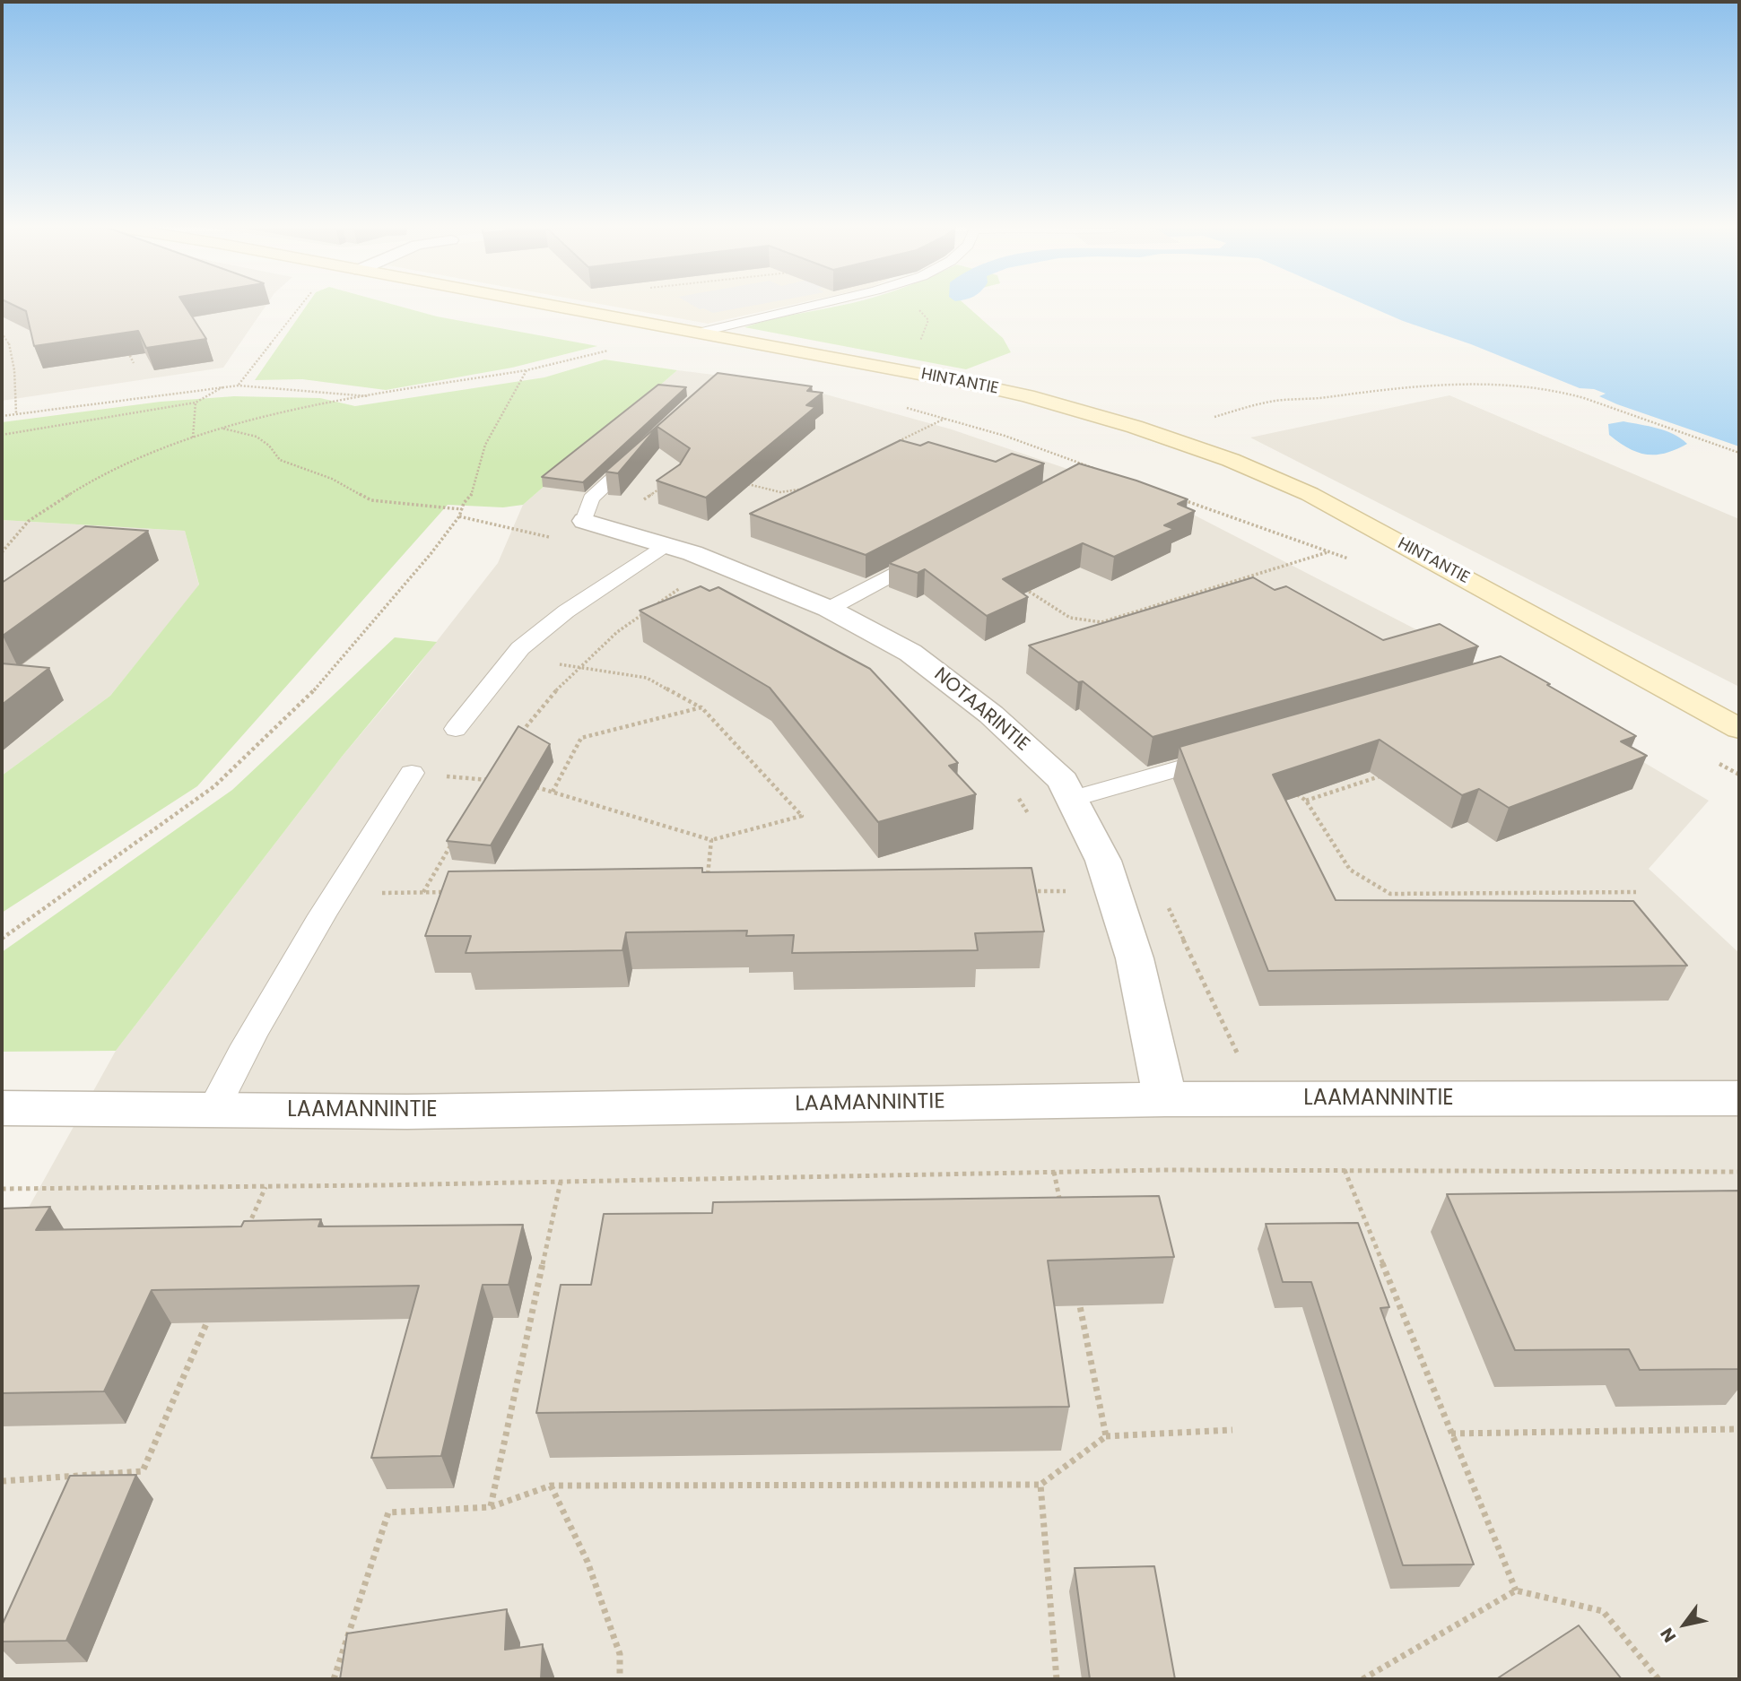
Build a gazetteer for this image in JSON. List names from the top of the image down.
{
  "streets": {
    "street": ["HINTANTIE", "NOTAARINTIE", "LAAMANNINTIE"]
  },
  "crossings": [
    ["NOTAARINTIE", "LAAMANNINTIE"]
  ],
  "north": "bottom left"
}
